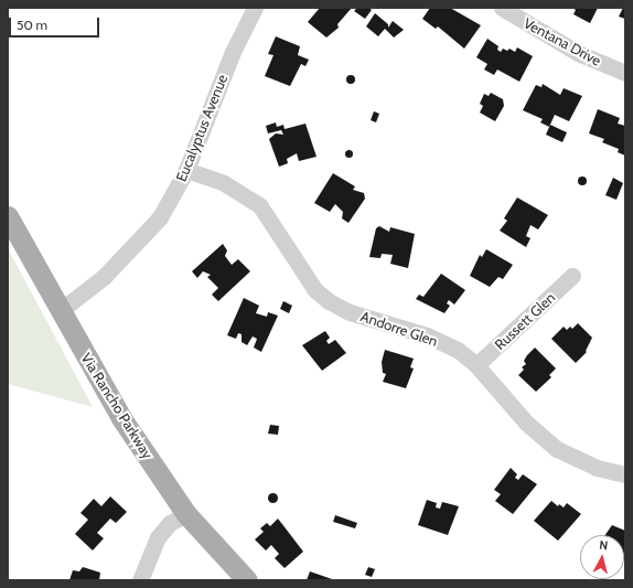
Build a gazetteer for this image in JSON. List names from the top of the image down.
{
  "streets": {
    "main road": ["Via Rancho Parkway"],
    "street": [
      "Ventana Drive",
      "Eucalyptus Avenue",
      "Russett Glen",
      "Andorre Glen"
    ]
  },
  "crossings": [
    ["Eucalyptus Avenue", "Andorre Glen"],
    ["Eucalyptus Avenue", "Via Rancho Parkway"],
    ["Russett Glen", "Andorre Glen"]
  ],
  "scale_bar": "50 m",
  "north": "top"
}
